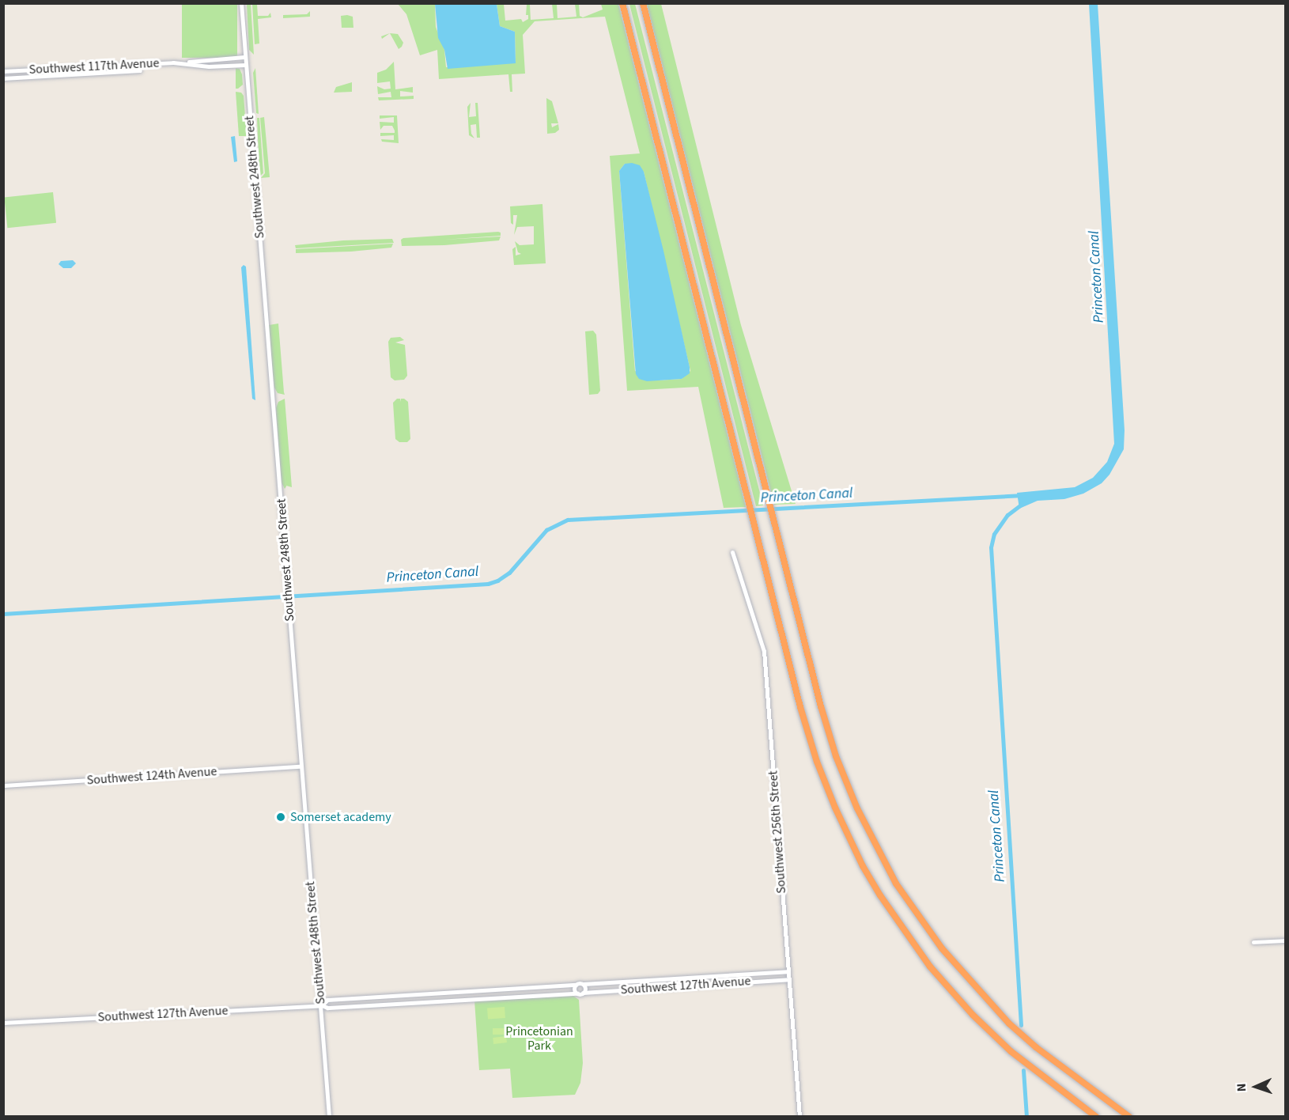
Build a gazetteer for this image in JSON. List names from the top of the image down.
{
  "streets": {
    "street": [
      "Southwest 117th Avenue",
      "Southwest 248th Street",
      "Southwest 124th Avenue",
      "Southwest 256th Street",
      "Southwest 127th Avenue"
    ]
  },
  "crossings": [
    ["Southwest 117th Avenue", "Southwest 248th Street"],
    ["Southwest 248th Street", "Southwest 124th Avenue"],
    ["Southwest 248th Street", "Southwest 127th Avenue"],
    ["Southwest 256th Street", "Southwest 127th Avenue"]
  ],
  "water": ["Princeton Canal"],
  "parks": ["Princetonian Park"],
  "places": ["Somerset academy"],
  "north": "left"
}
